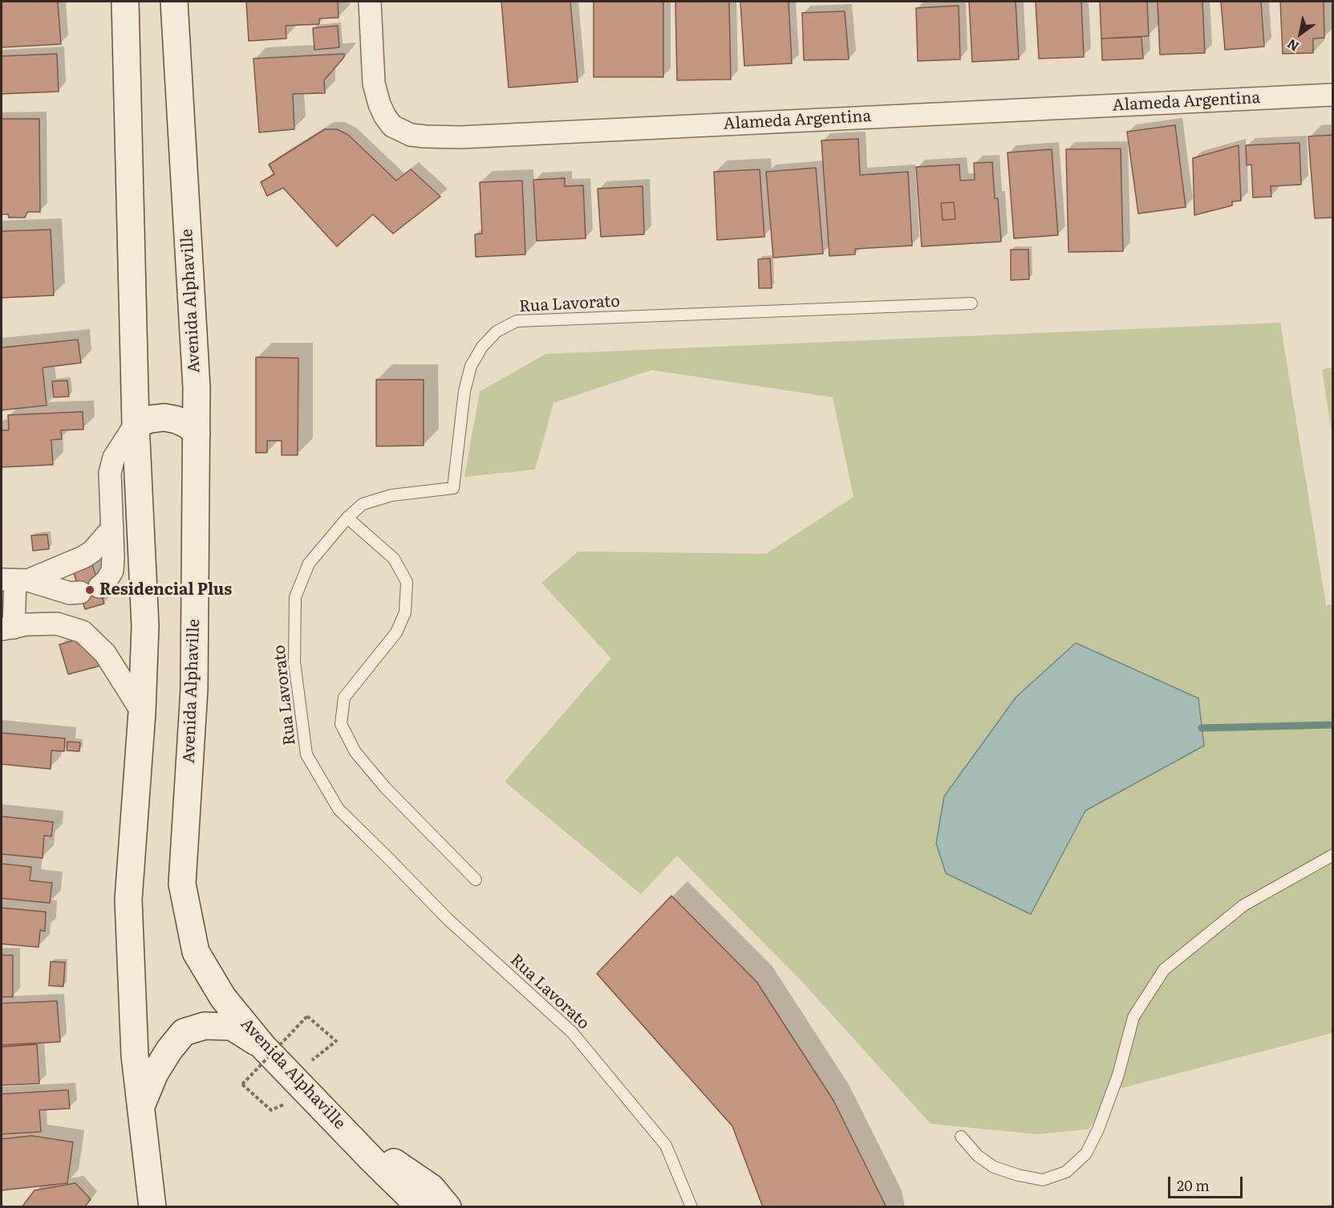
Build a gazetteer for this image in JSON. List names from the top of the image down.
{
  "streets": {
    "main road": ["Avenida Alphaville"],
    "street": ["Alameda Argentina"],
    "lane": ["Rua Lavorato"]
  },
  "places": ["Residencial Plus"],
  "scale_bar": "20 m",
  "north": "bottom left"
}
